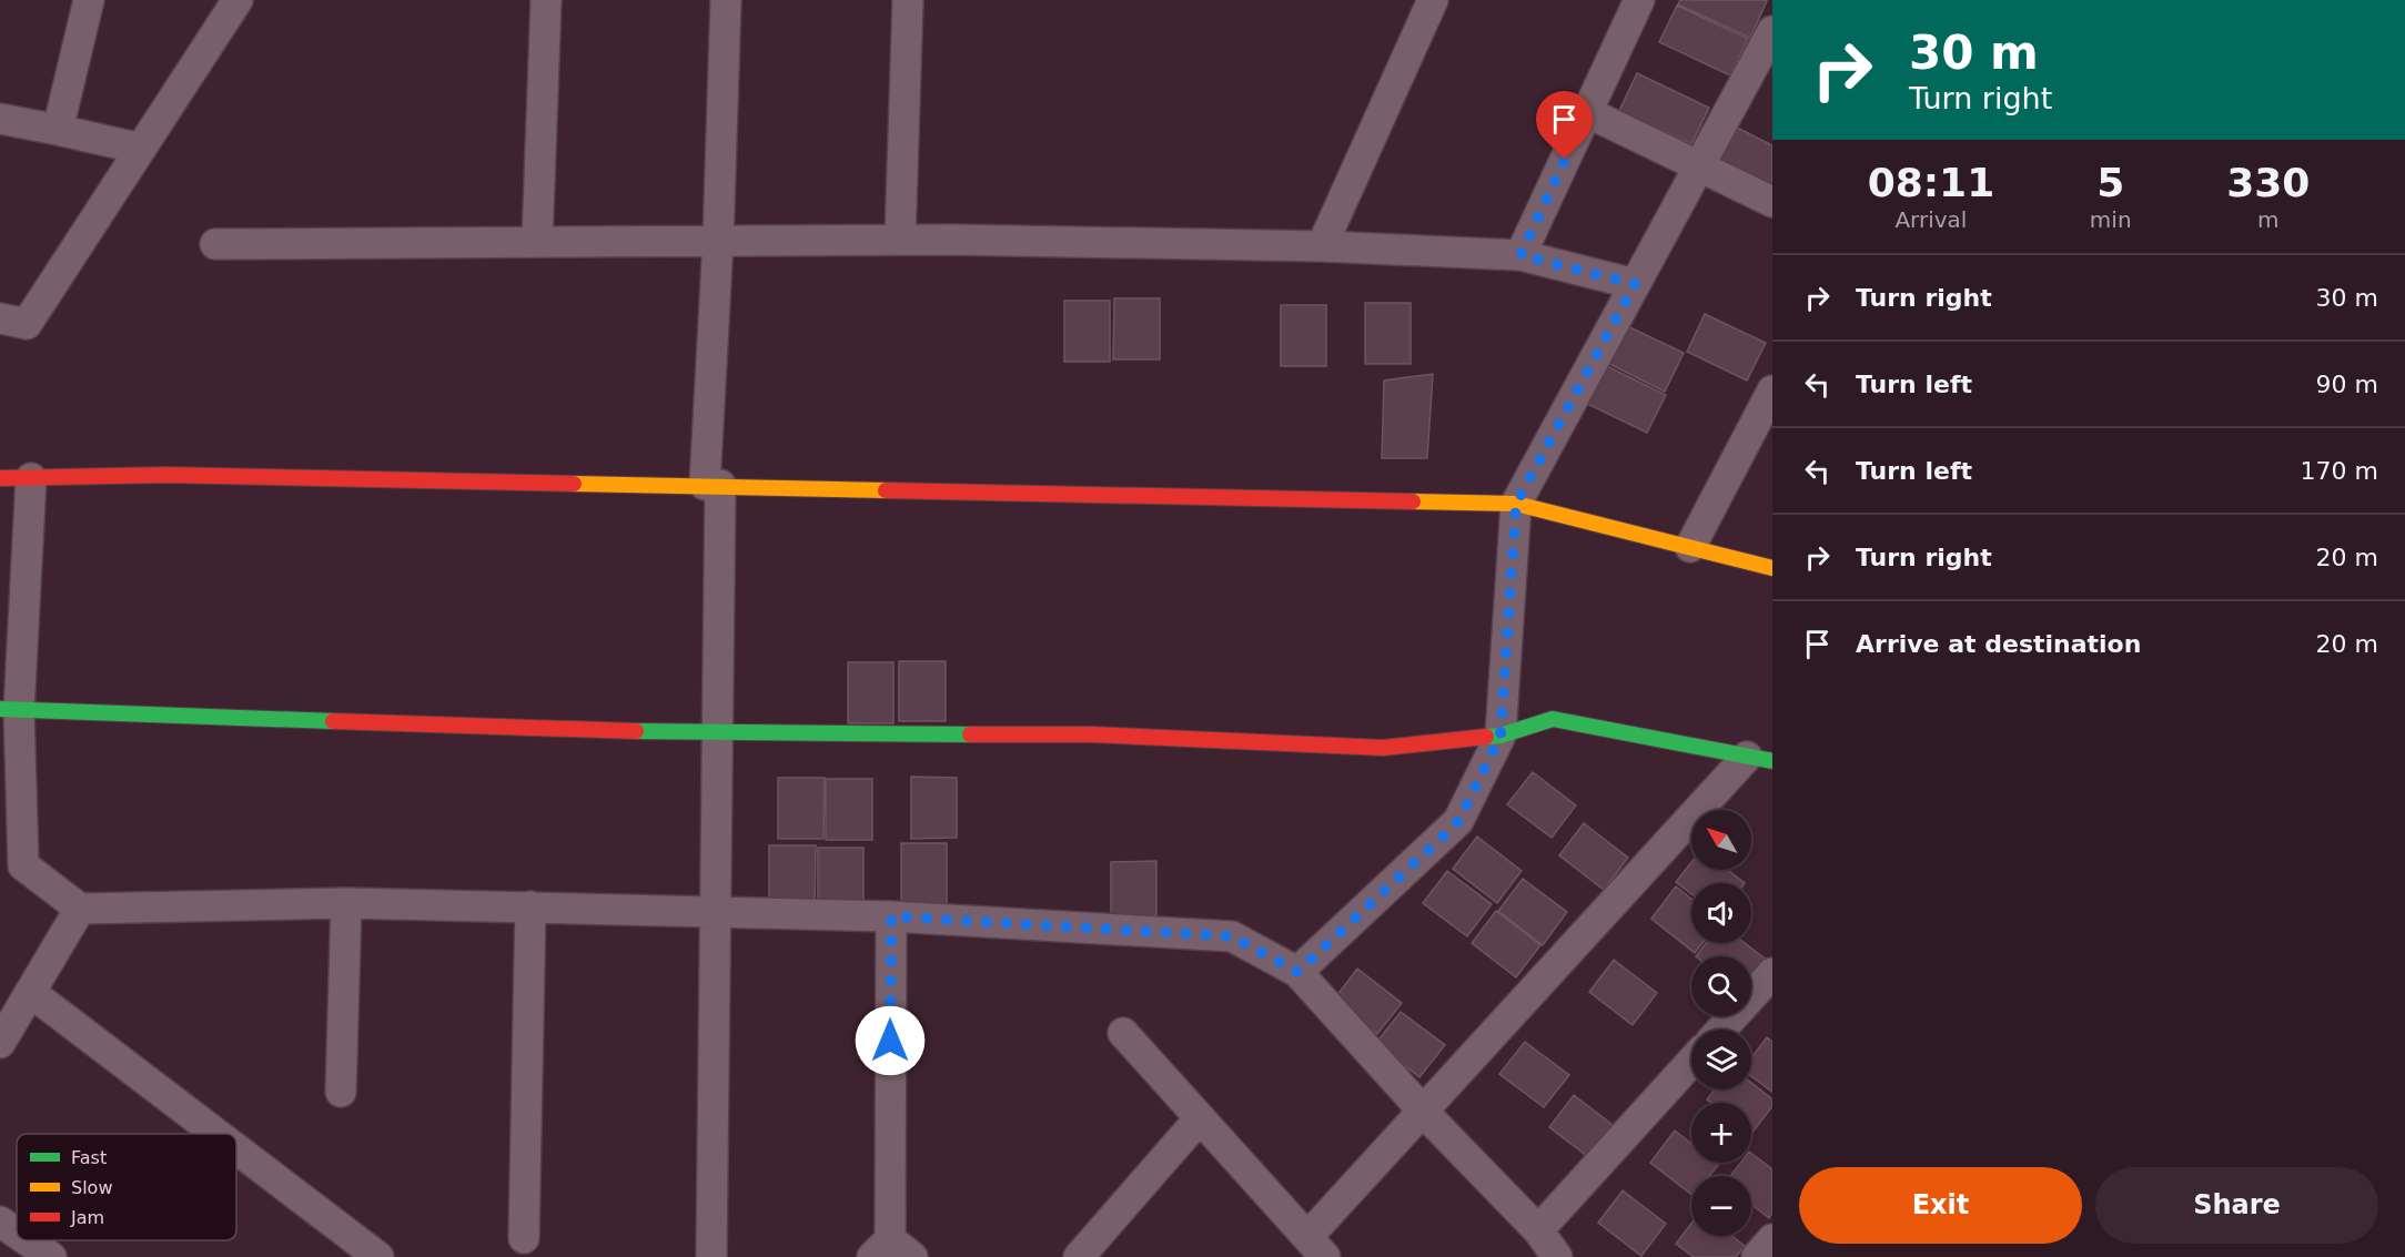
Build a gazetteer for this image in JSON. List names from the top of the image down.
{
  "legend": ["Fast", "Slow", "Jam"],
  "north": "top left",
  "page": {
    "turn": ["30 m", "Turn right"],
    "eta": [
      "08:11",
      "Arrival",
      "5",
      "min",
      "330",
      "m"
    ],
    "list": [
      {
        "name": "Turn right",
        "value": "30 m"
      },
      {
        "name": "Turn left",
        "value": "90 m"
      },
      {
        "name": "Turn left",
        "value": "170 m"
      },
      {
        "name": "Turn right",
        "value": "20 m"
      },
      {
        "name": "Arrive at destination",
        "value": "20 m"
      }
    ],
    "map_buttons": ["+", "−"],
    "buttons": ["Exit", "Share"]
  }
}
